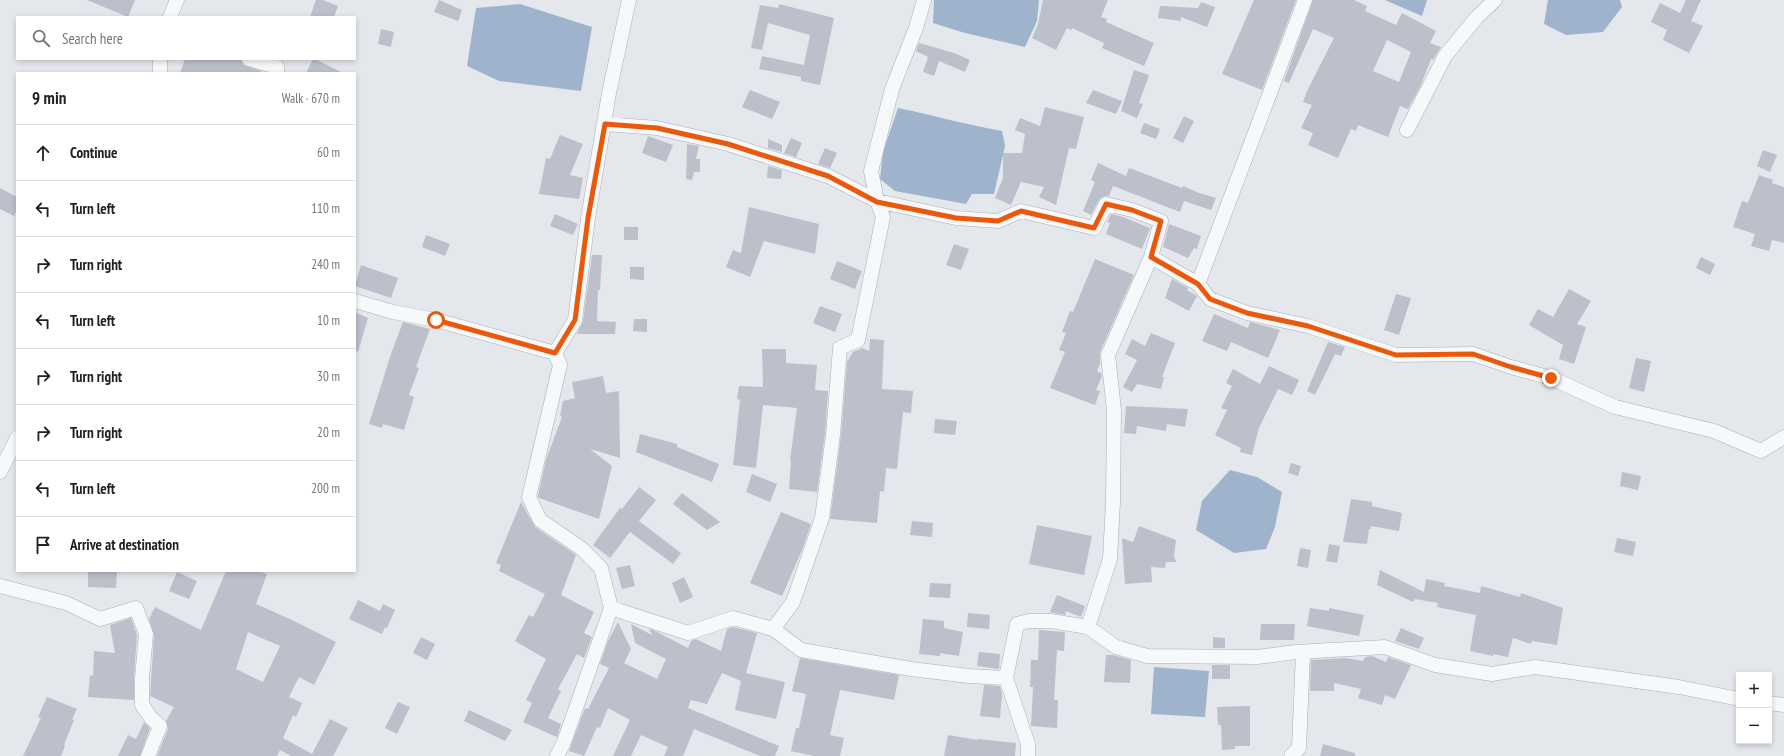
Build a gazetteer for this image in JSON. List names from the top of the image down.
{
  "page": {
    "search": "Search here",
    "heading": ["9 min", "Walk · 670 m"],
    "list": [
      ["Continue", "60 m"],
      ["Turn left", "110 m"],
      ["Turn right", "240 m"],
      ["Turn left", "10 m"],
      ["Turn right", "30 m"],
      ["Turn right", "20 m"],
      ["Turn left", "200 m"],
      "Arrive at destination"
    ],
    "map_buttons": ["+", "−"]
  }
}
